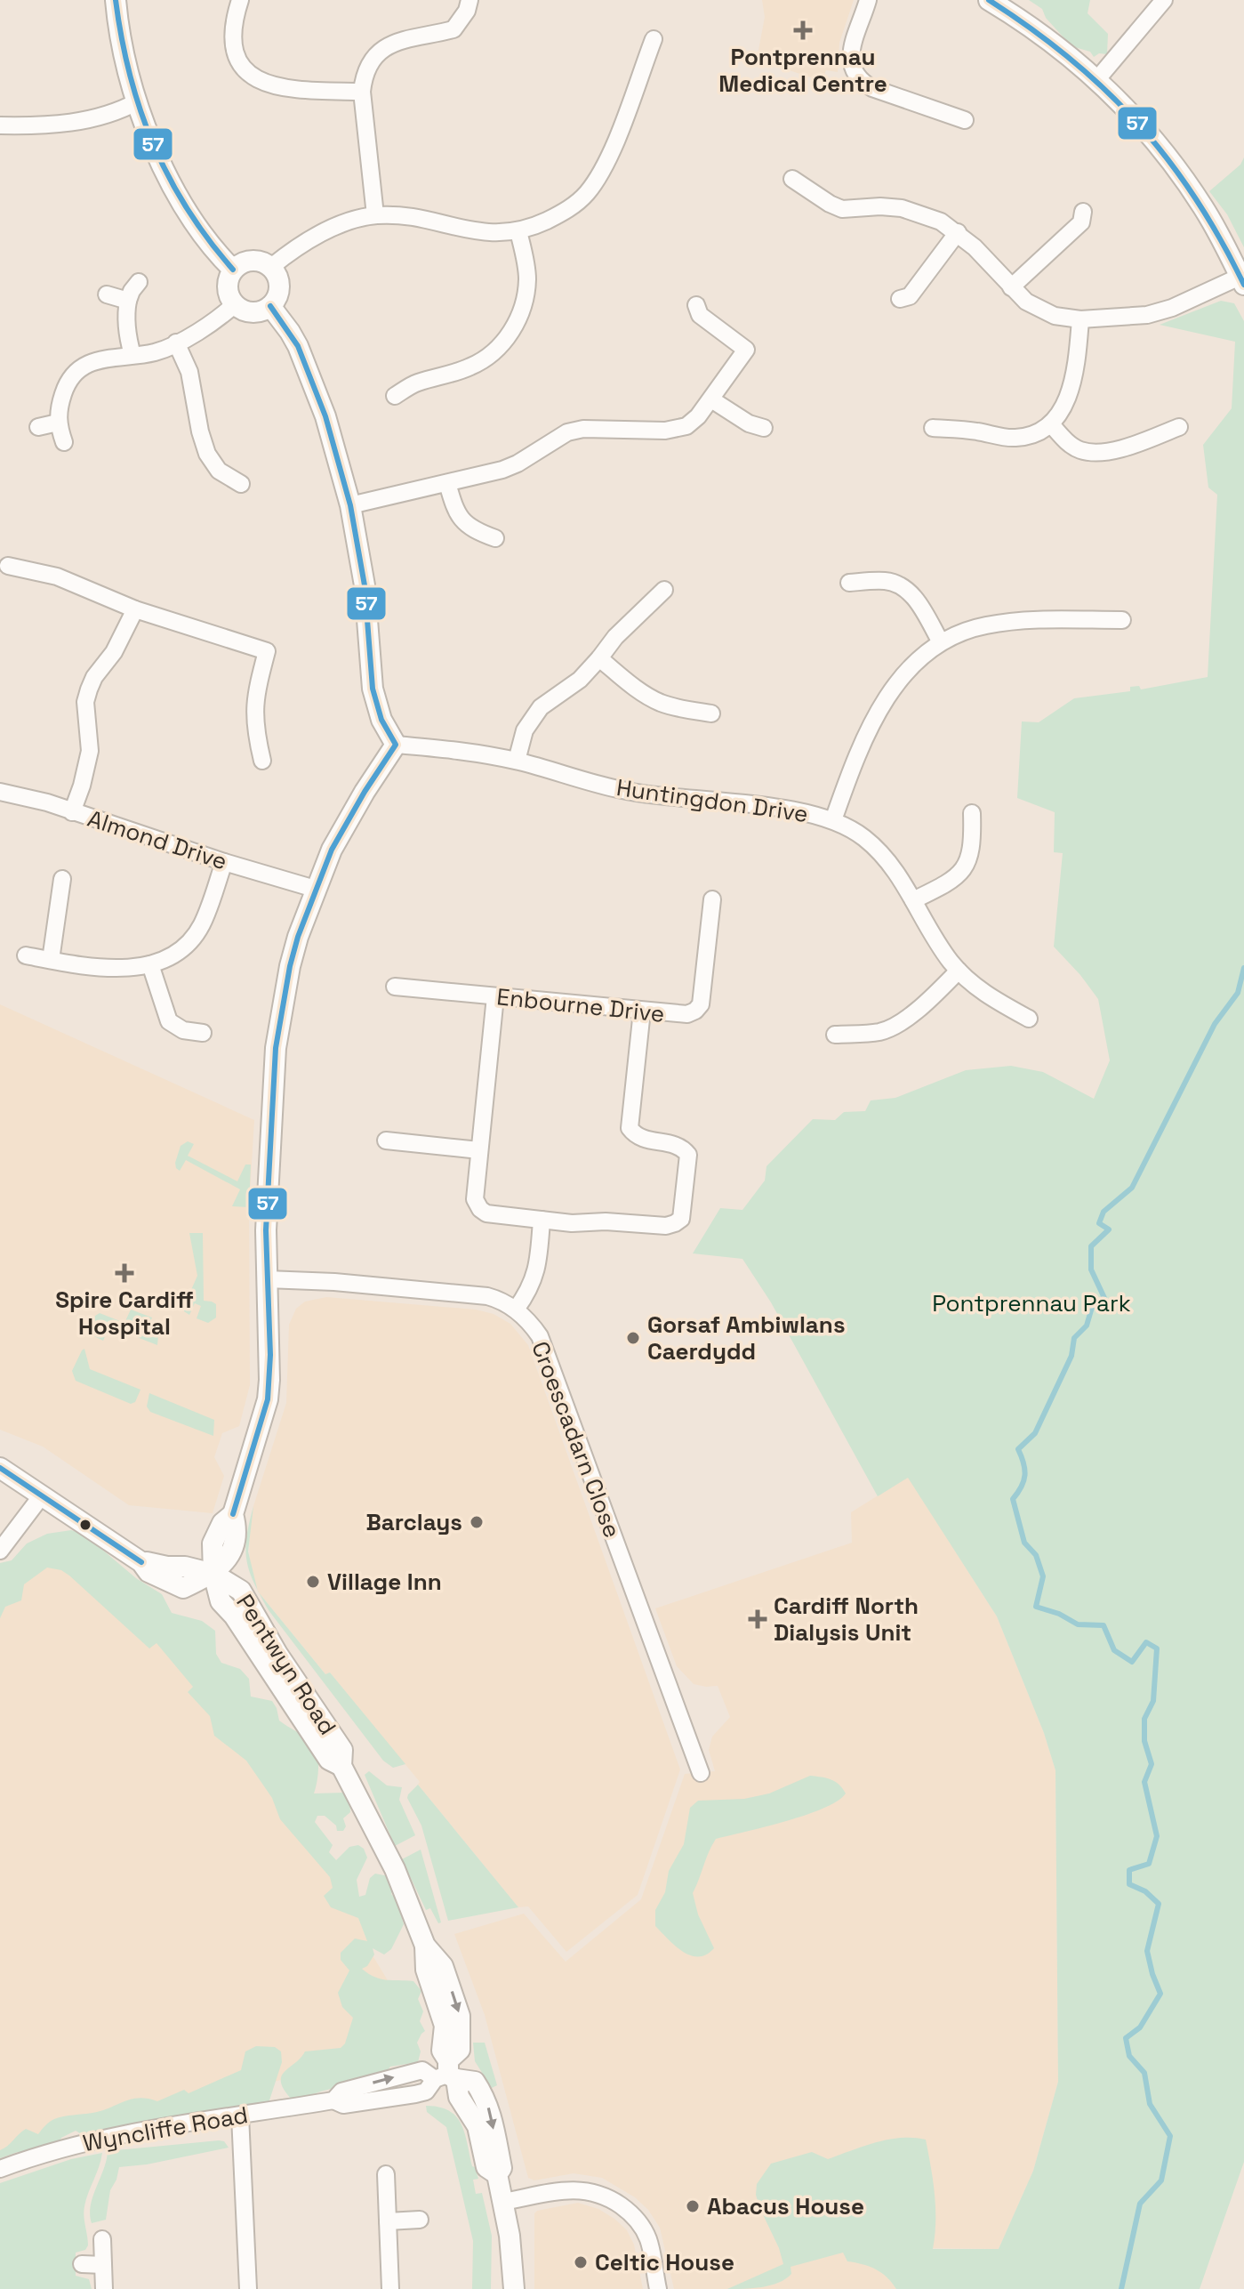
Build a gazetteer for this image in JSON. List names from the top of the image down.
{
  "streets": {
    "street": [
      "Huntingdon Drive",
      "Almond Drive",
      "Enbourne Drive",
      "Croescadarn Close",
      "Pentwyn Road",
      "Wyncliffe Road"
    ]
  },
  "crossings": [
    ["Pentwyn Road", "Wyncliffe Road"]
  ],
  "parks": ["Pontprennau Park"],
  "places": {
    "health": ["Pontprennau Medical Centre", "Spire Cardiff Hospital", "Cardiff North Dialysis Unit"],
    "other": [
      "Gorsaf Ambiwlans Caerdydd",
      "Barclays",
      "Village Inn",
      "Abacus House",
      "Celtic House"
    ]
  },
  "lines": ["transit line 57"]
}
